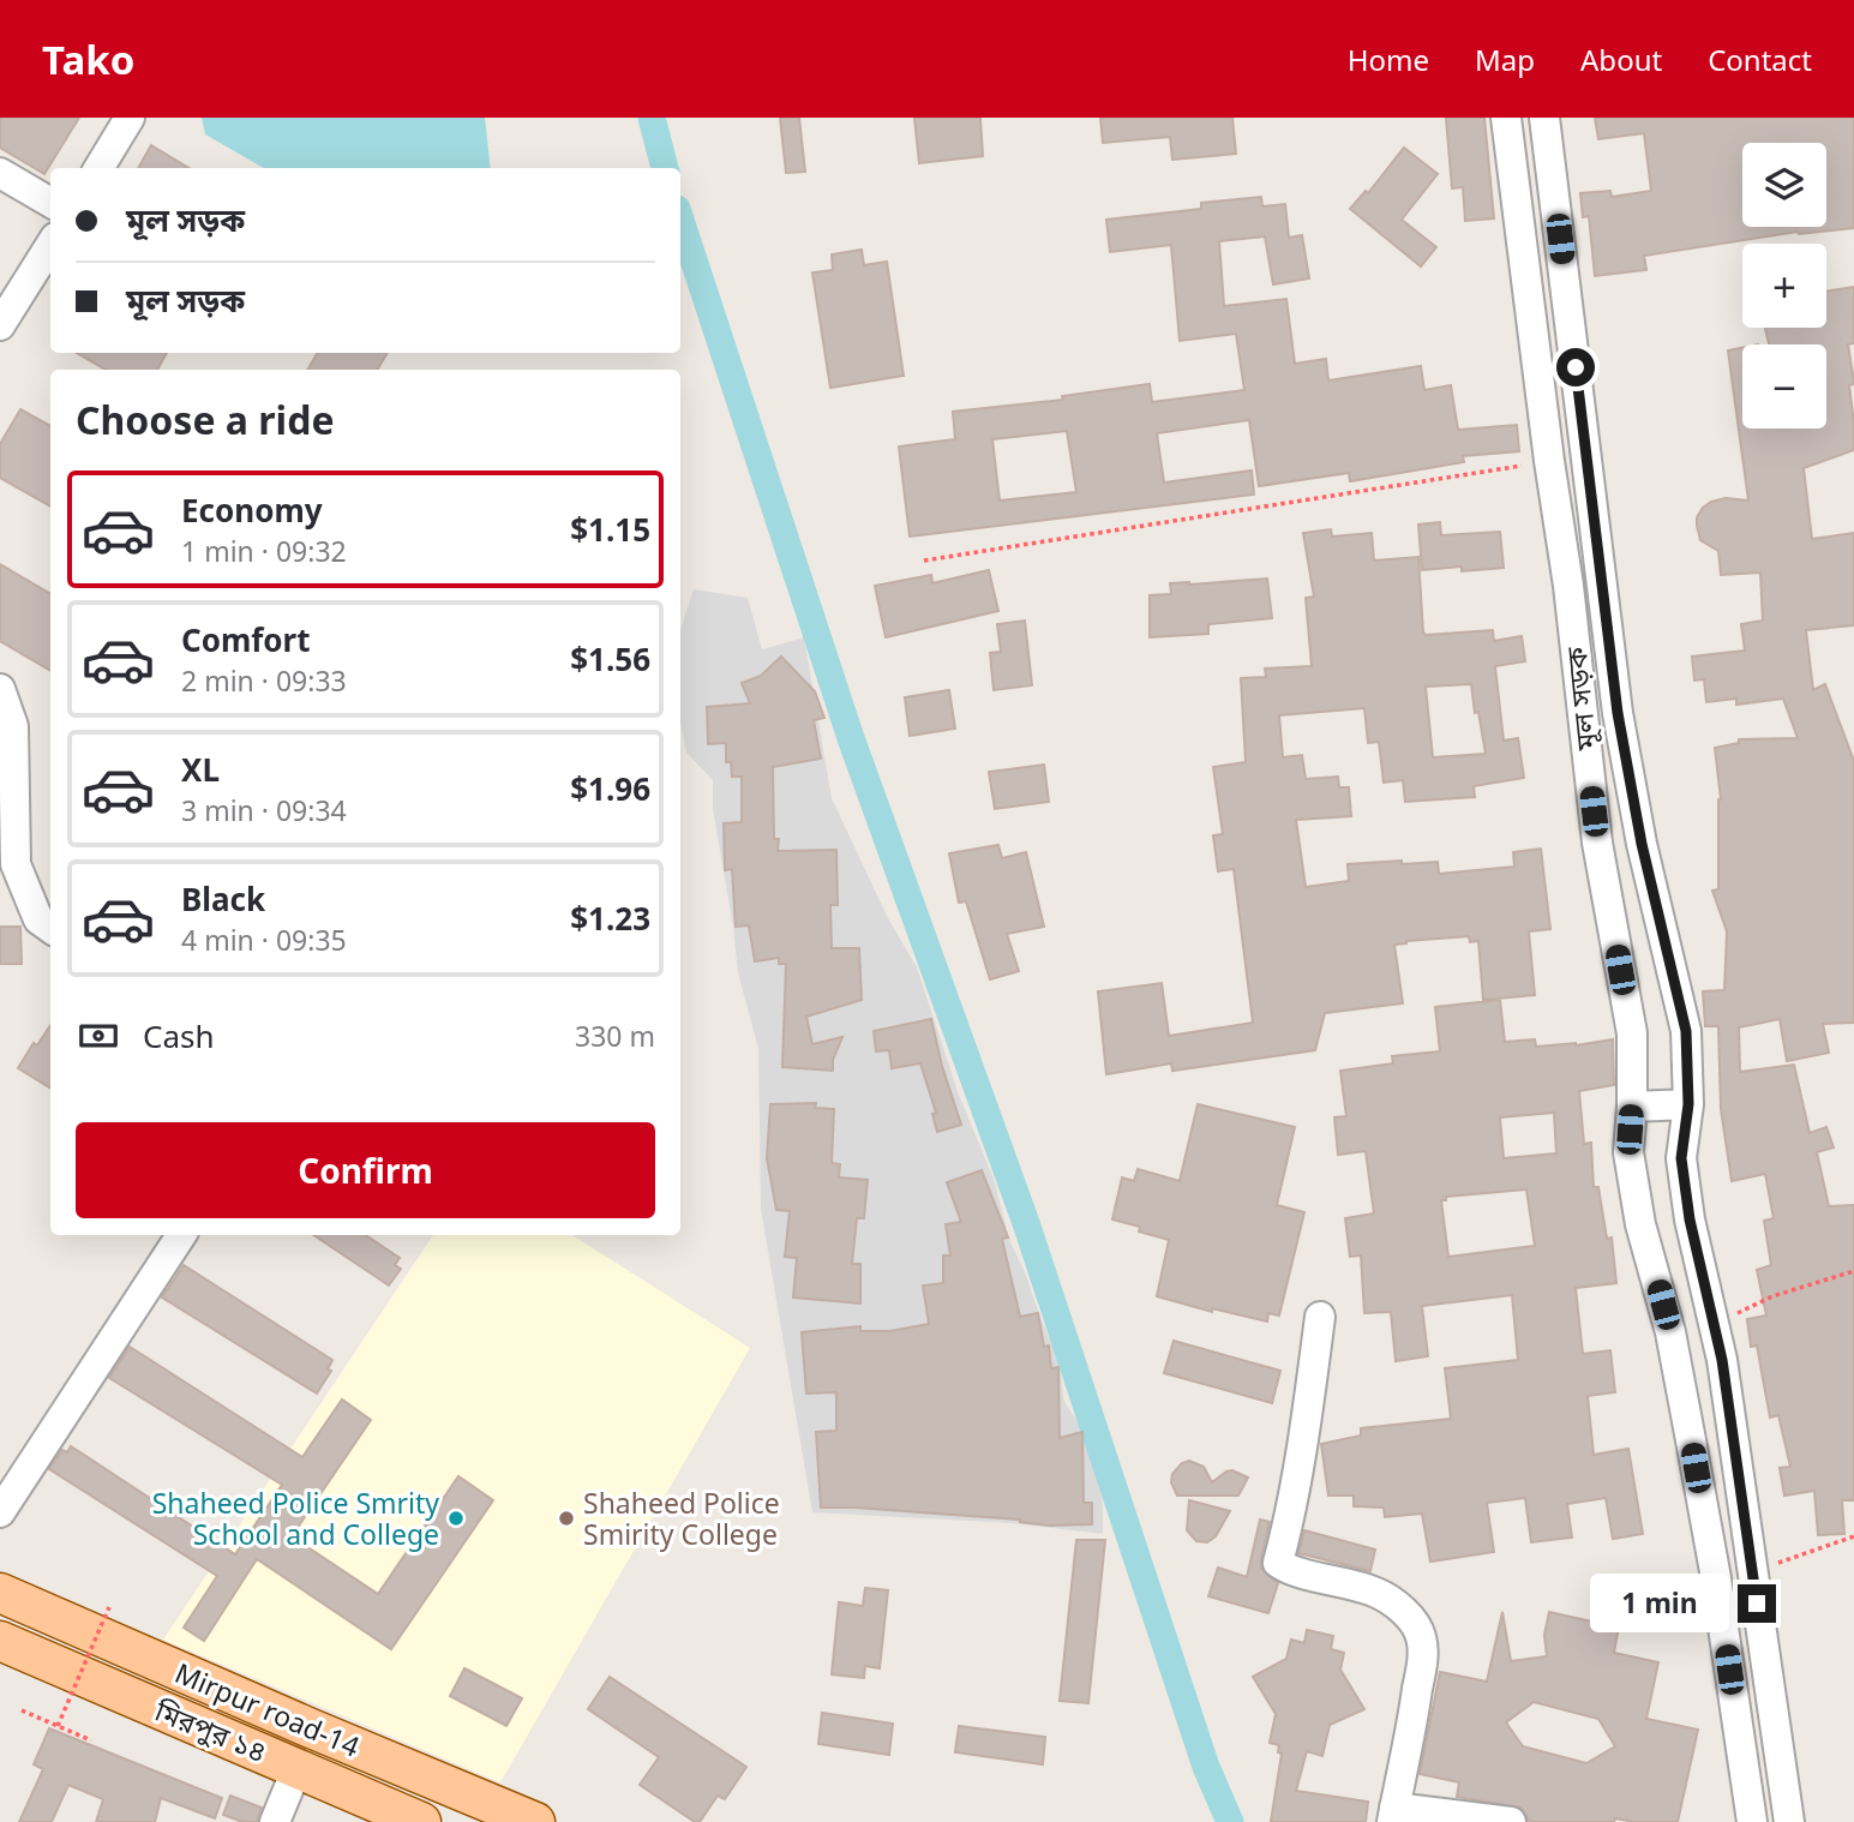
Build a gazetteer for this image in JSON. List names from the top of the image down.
{
  "streets": {
    "main road": ["Mirpur road-14", "মিরপুর ১৪"],
    "street": ["মূল সড়ক"]
  },
  "places": ["Shaheed Police Smrity School and College", "Shaheed Police Smirity College"],
  "page": {
    "header": "Tako",
    "nav": [
      "Home",
      "Map",
      "About",
      "Contact"
    ],
    "map_buttons": ["+", "−"],
    "banner": ["মূল সড়ক", "মূল সড়ক"],
    "heading": "Choose a ride",
    "list": [
      {
        "name": "Economy",
        "note": "1 min · 09:32",
        "value": "$1.15"
      },
      {
        "name": "Comfort",
        "note": "2 min · 09:33",
        "value": "$1.56"
      },
      {
        "name": "XL",
        "note": "3 min · 09:34",
        "value": "$1.96"
      },
      {
        "name": "Black",
        "note": "4 min · 09:35",
        "value": "$1.23"
      }
    ],
    "pay": ["Cash", "330 m"],
    "buttons": "Confirm",
    "bubble": "1 min"
  }
}
